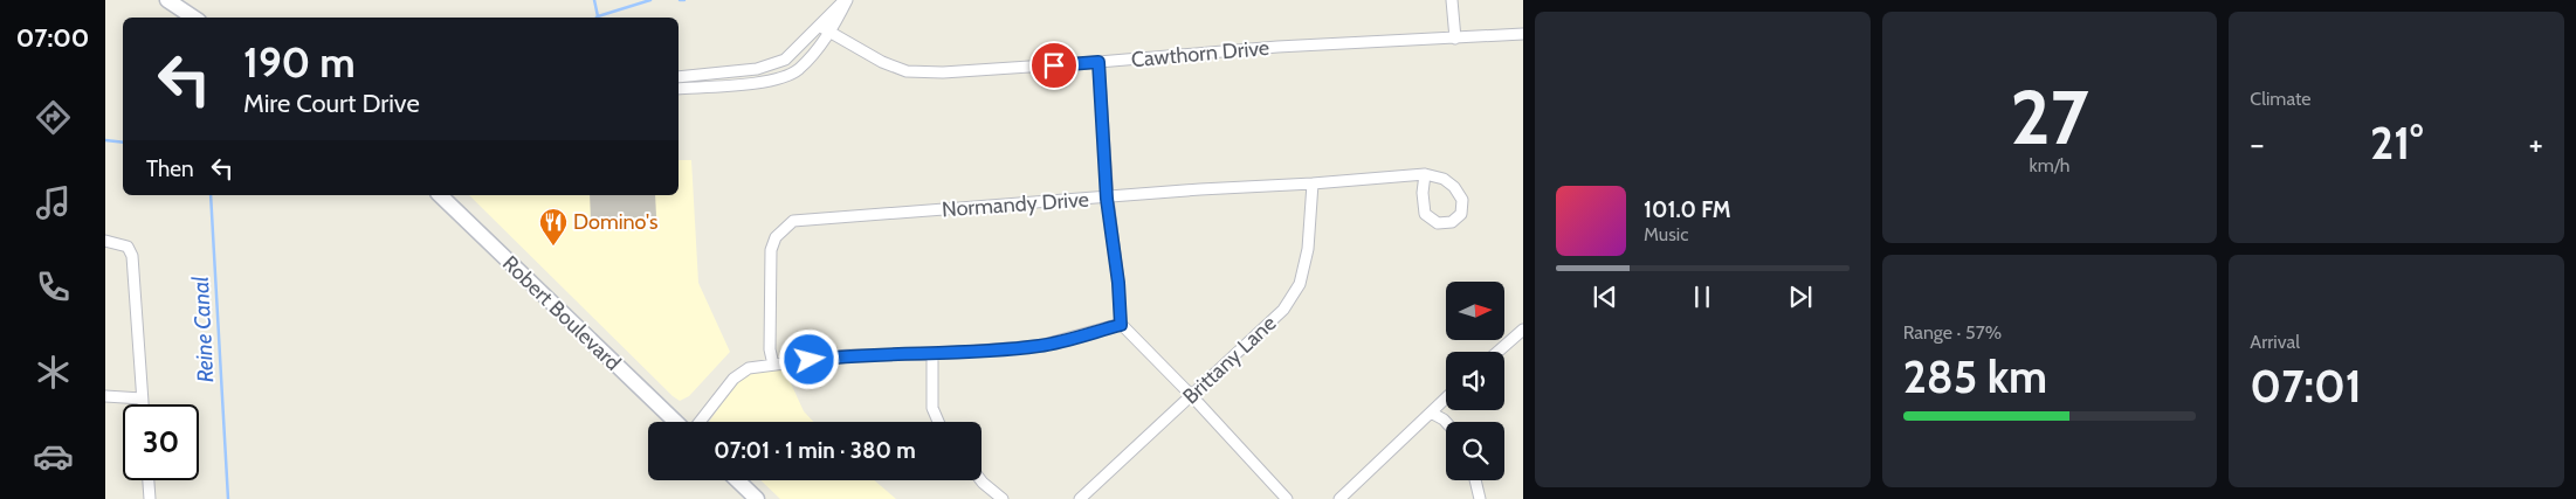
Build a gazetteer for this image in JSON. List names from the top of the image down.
{
  "streets": {
    "main road": ["Robert Boulevard"],
    "street": ["Cawthorn Drive", "Normandy Drive", "Brittany Lane"]
  },
  "crossings": [
    ["Normandy Drive", "Brittany Lane"]
  ],
  "water": ["Reine Canal"],
  "places": {
    "restaurant": ["Domino's"]
  },
  "north": "right",
  "page": {
    "tabs": "07:00",
    "tile": [
      ["27", "km/h"],
      "Climate",
      ["Range · 57%", "285 km"],
      ["Arrival", "07:01"]
    ],
    "turn": ["190 m", "Mire Court Drive"],
    "heat": ["−", "21°", "+"],
    "then": "Then",
    "song": ["101.0 FM", "Music"],
    "limit": "30",
    "trip": "07:01 · 1 min · 380 m"
  }
}
